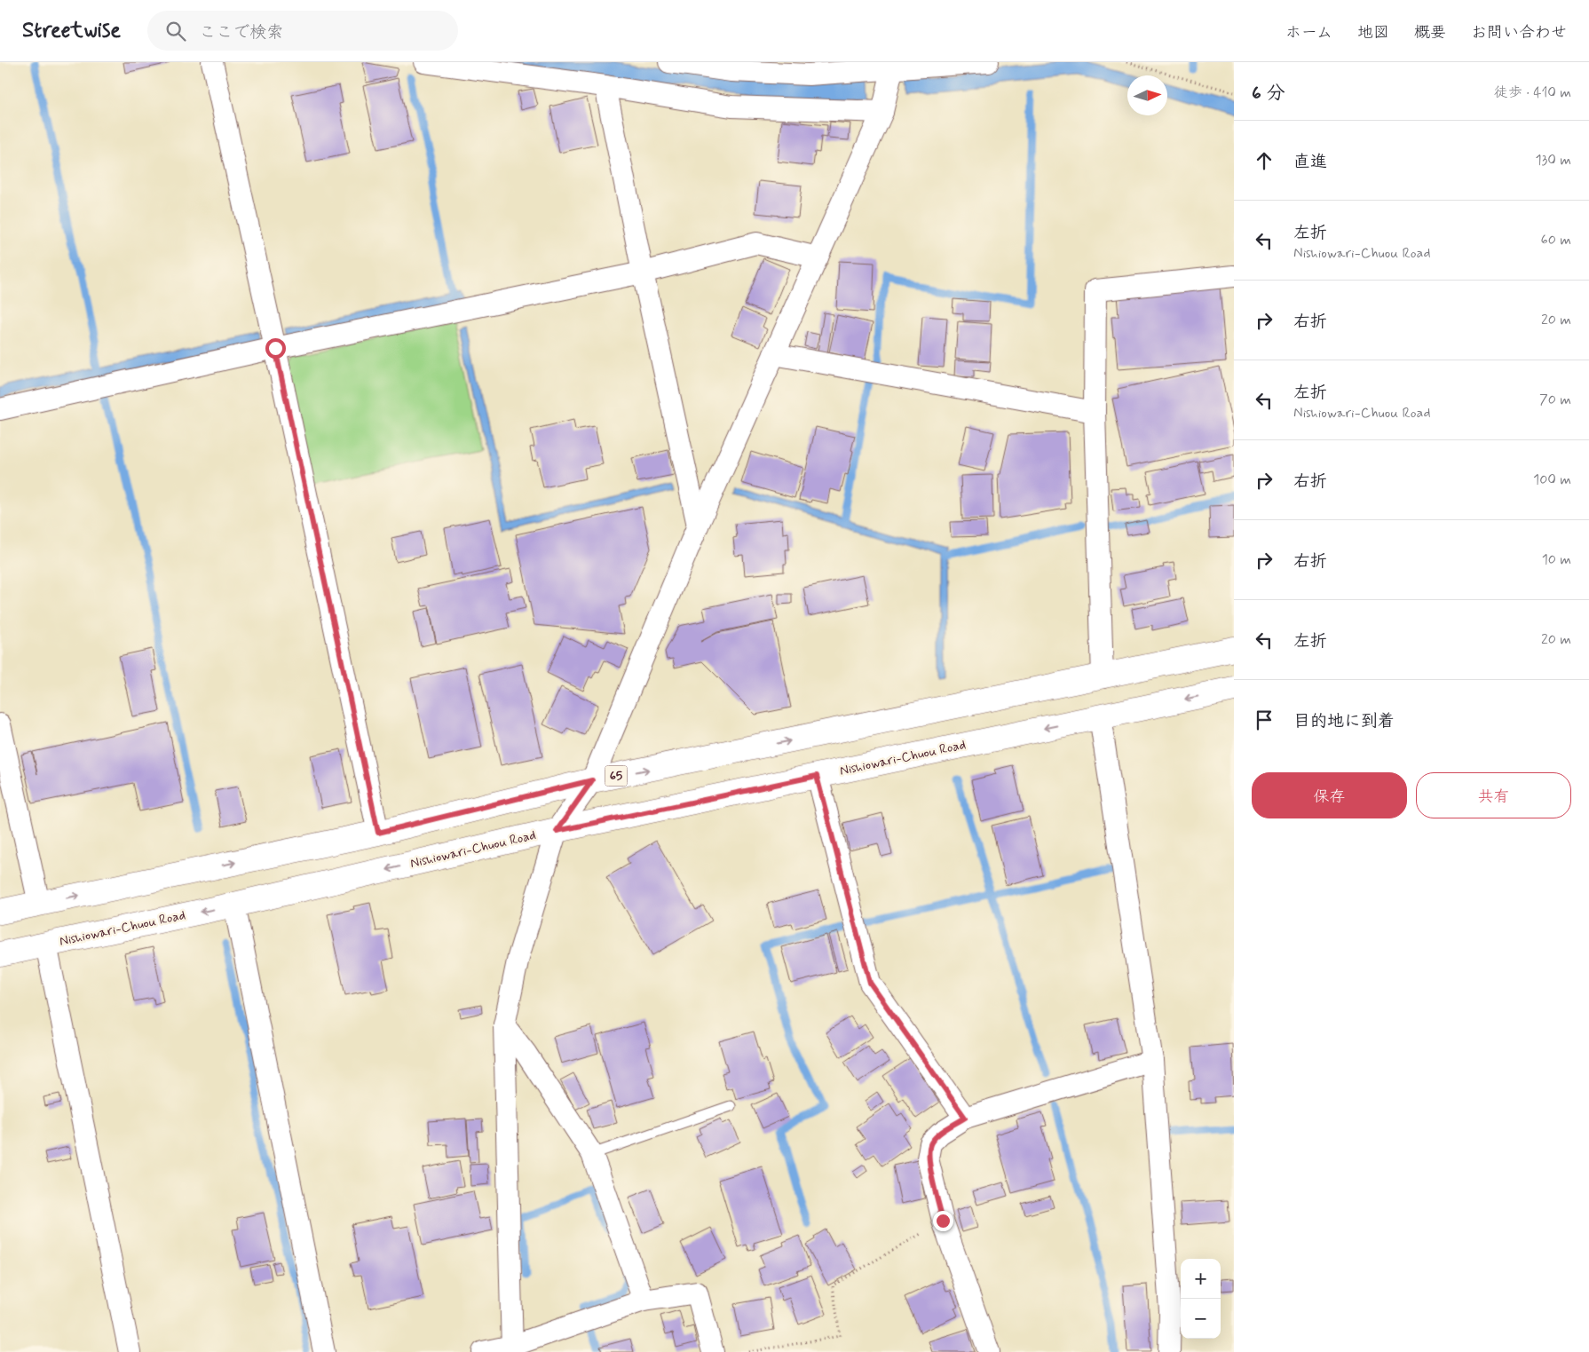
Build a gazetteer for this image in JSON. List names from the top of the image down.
{
  "streets": {
    "main road": ["Nishiowari-Chuou Road", "65"]
  },
  "north": "right",
  "page": {
    "header": "Streetwise",
    "search": "ここで検索",
    "nav": [
      "ホーム",
      "地図",
      "概要",
      "お問い合わせ"
    ],
    "heading": ["6 分", "徒歩 · 410 m"],
    "list": [
      ["直進", "130 m"],
      ["左折", "Nishiowari-Chuou Road", "60 m"],
      ["右折", "20 m"],
      ["左折", "Nishiowari-Chuou Road", "70 m"],
      ["右折", "100 m"],
      ["右折", "10 m"],
      ["左折", "20 m"],
      "目的地に到着"
    ],
    "buttons": ["保存", "共有"],
    "map_buttons": ["+", "−"]
  }
}
